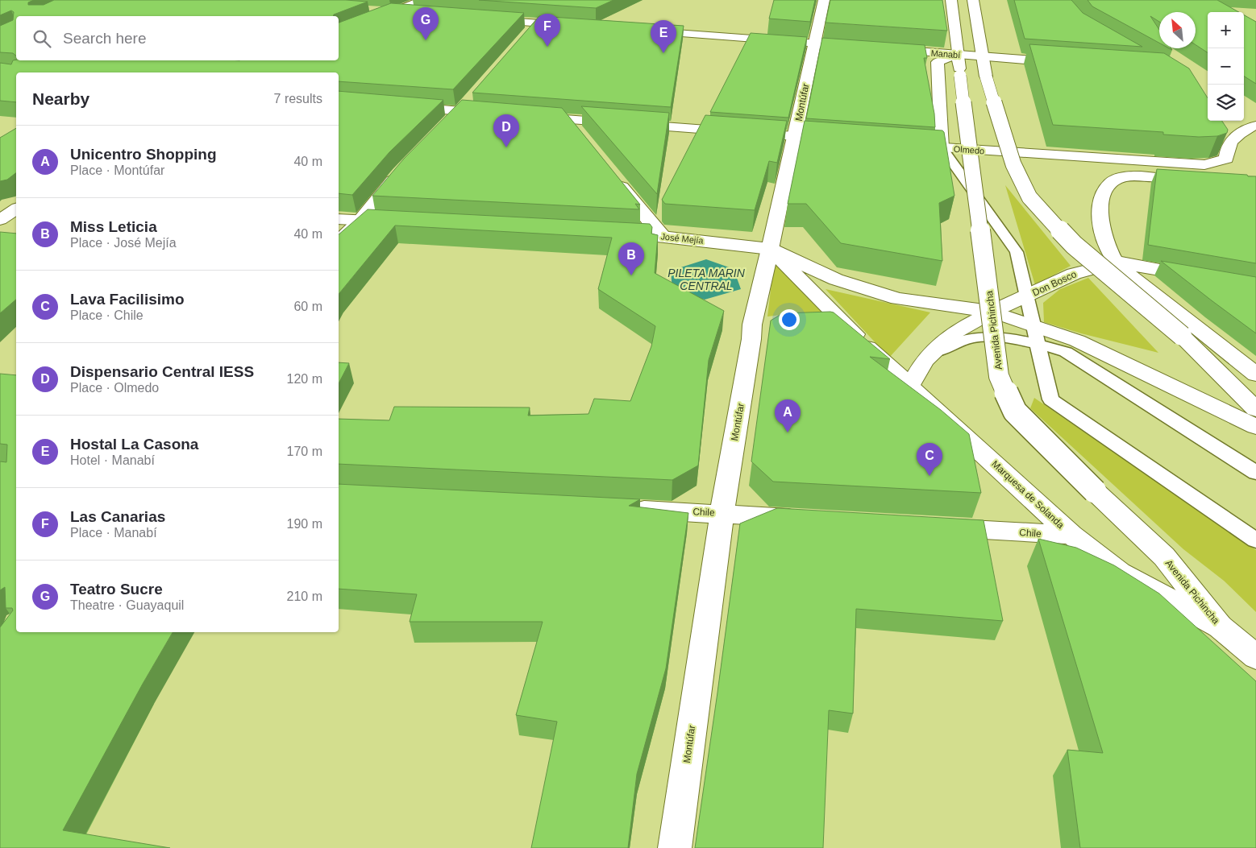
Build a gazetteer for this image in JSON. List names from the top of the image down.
{
  "streets": {
    "street": [
      "Manabí",
      "Montúfar",
      "Olmedo",
      "José Mejía",
      "Don Bosco",
      "Avenida Pichincha",
      "Marquesa de Solanda",
      "Chile"
    ]
  },
  "crossings": [
    ["Manabí", "Avenida Pichincha"],
    ["Montúfar", "José Mejía"],
    ["Montúfar", "Marquesa de Solanda"],
    ["Montúfar", "Chile"],
    ["José Mejía", "Don Bosco"],
    ["José Mejía", "Marquesa de Solanda"],
    ["Don Bosco", "Marquesa de Solanda"],
    ["Avenida Pichincha", "Marquesa de Solanda"],
    ["Marquesa de Solanda", "Chile"]
  ],
  "water": ["PILETA MARIN CENTRAL"],
  "north": "top left",
  "page": {
    "pins": [
      "G",
      "F",
      "E",
      "D",
      "B",
      "A",
      "C"
    ],
    "map_buttons": ["+", "−"],
    "search": "Search here",
    "heading": ["Nearby", "7 results"],
    "list": [
      {
        "mark": "A",
        "name": "Unicentro Shopping",
        "note": "Place · Montúfar",
        "value": "40 m"
      },
      {
        "mark": "B",
        "name": "Miss Leticia",
        "note": "Place · José Mejía",
        "value": "40 m"
      },
      {
        "mark": "C",
        "name": "Lava Facilisimo",
        "note": "Place · Chile",
        "value": "60 m"
      },
      {
        "mark": "D",
        "name": "Dispensario Central IESS",
        "note": "Place · Olmedo",
        "value": "120 m"
      },
      {
        "mark": "E",
        "name": "Hostal La Casona",
        "note": "Hotel · Manabí",
        "value": "170 m"
      },
      {
        "mark": "F",
        "name": "Las Canarias",
        "note": "Place · Manabí",
        "value": "190 m"
      },
      {
        "mark": "G",
        "name": "Teatro Sucre",
        "note": "Theatre · Guayaquil",
        "value": "210 m"
      }
    ]
  }
}
